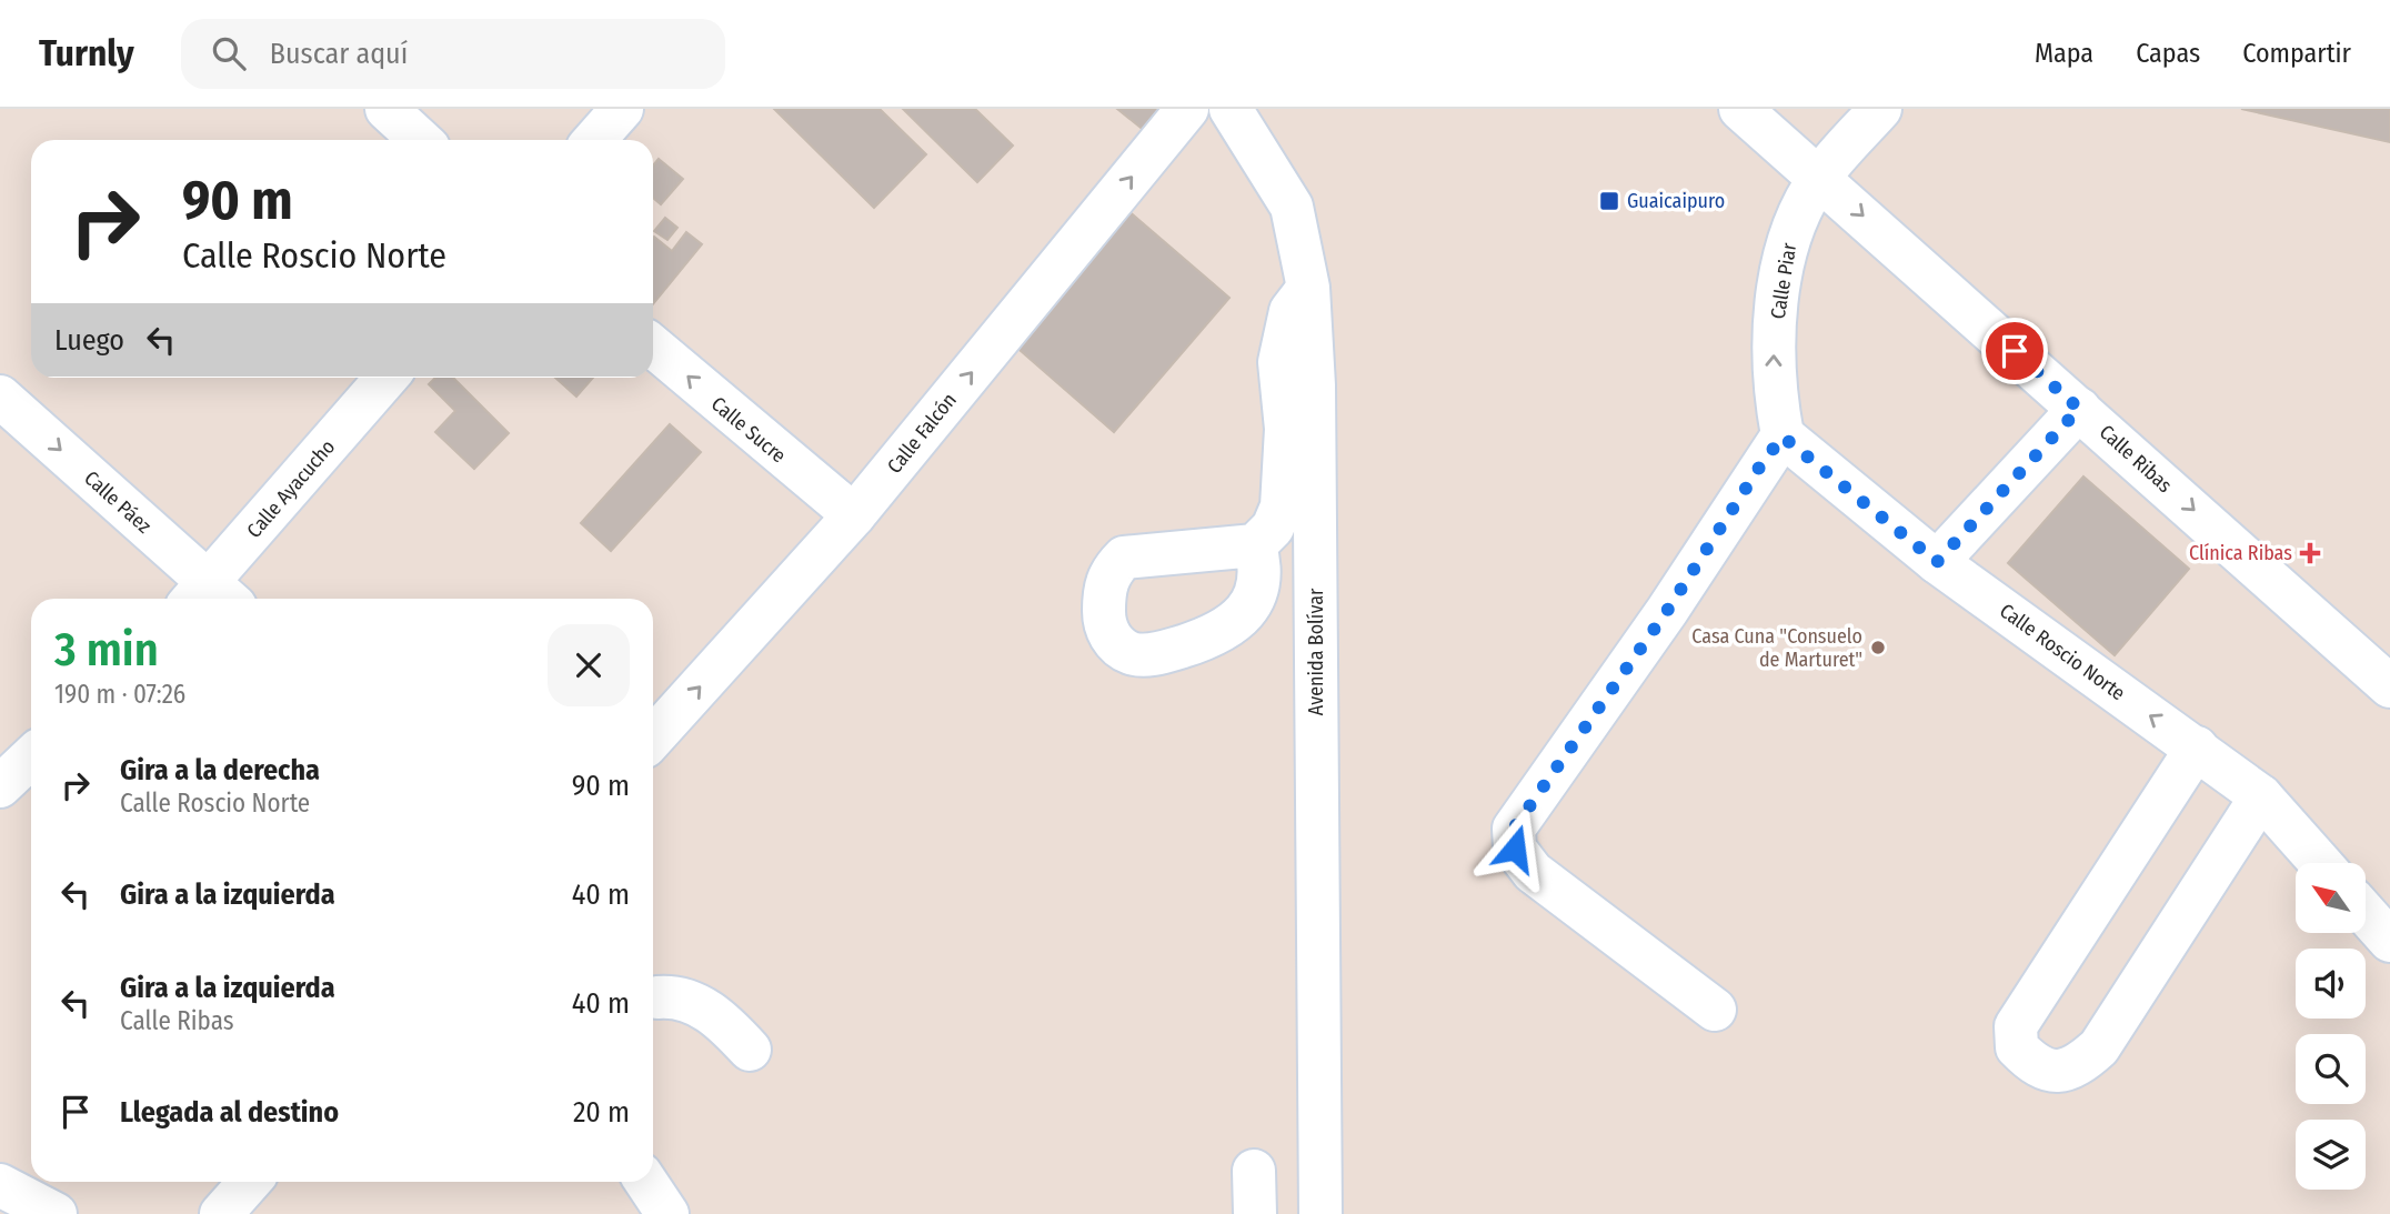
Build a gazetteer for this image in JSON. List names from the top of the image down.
{
  "streets": {
    "street": [
      "Calle Piar",
      "Calle Sucre",
      "Calle Falcón",
      "Calle Ribas",
      "Calle Ayacucho",
      "Calle Páez",
      "Avenida Bolívar",
      "Calle Roscio Norte"
    ]
  },
  "crossings": [
    ["Calle Piar", "Calle Ribas"],
    ["Calle Piar", "Calle Roscio Norte"],
    ["Calle Sucre", "Calle Falcón"],
    ["Calle Ayacucho", "Calle Páez"]
  ],
  "one_way": [
    "Calle Piar",
    "Calle Sucre",
    "Calle Falcón",
    "Calle Ribas",
    "Calle Páez",
    "Calle Roscio Norte"
  ],
  "places": {
    "transit": ["Guaicaipuro"],
    "health": ["Clínica Ribas"],
    "other": ["Casa Cuna \"Consuelo de Marturet\""]
  },
  "north": "top left",
  "page": {
    "header": "Turnly",
    "search": "Buscar aquí",
    "nav": ["Mapa", "Capas", "Compartir"],
    "turn": ["90 m", "Calle Roscio Norte"],
    "then": "Luego",
    "heading": ["3 min", "190 m · 07:26"],
    "list": [
      {
        "name": "Gira a la derecha",
        "note": "Calle Roscio Norte",
        "value": "90 m"
      },
      {
        "name": "Gira a la izquierda",
        "value": "40 m"
      },
      {
        "name": "Gira a la izquierda",
        "note": "Calle Ribas",
        "value": "40 m"
      },
      {
        "name": "Llegada al destino",
        "value": "20 m"
      }
    ]
  }
}
